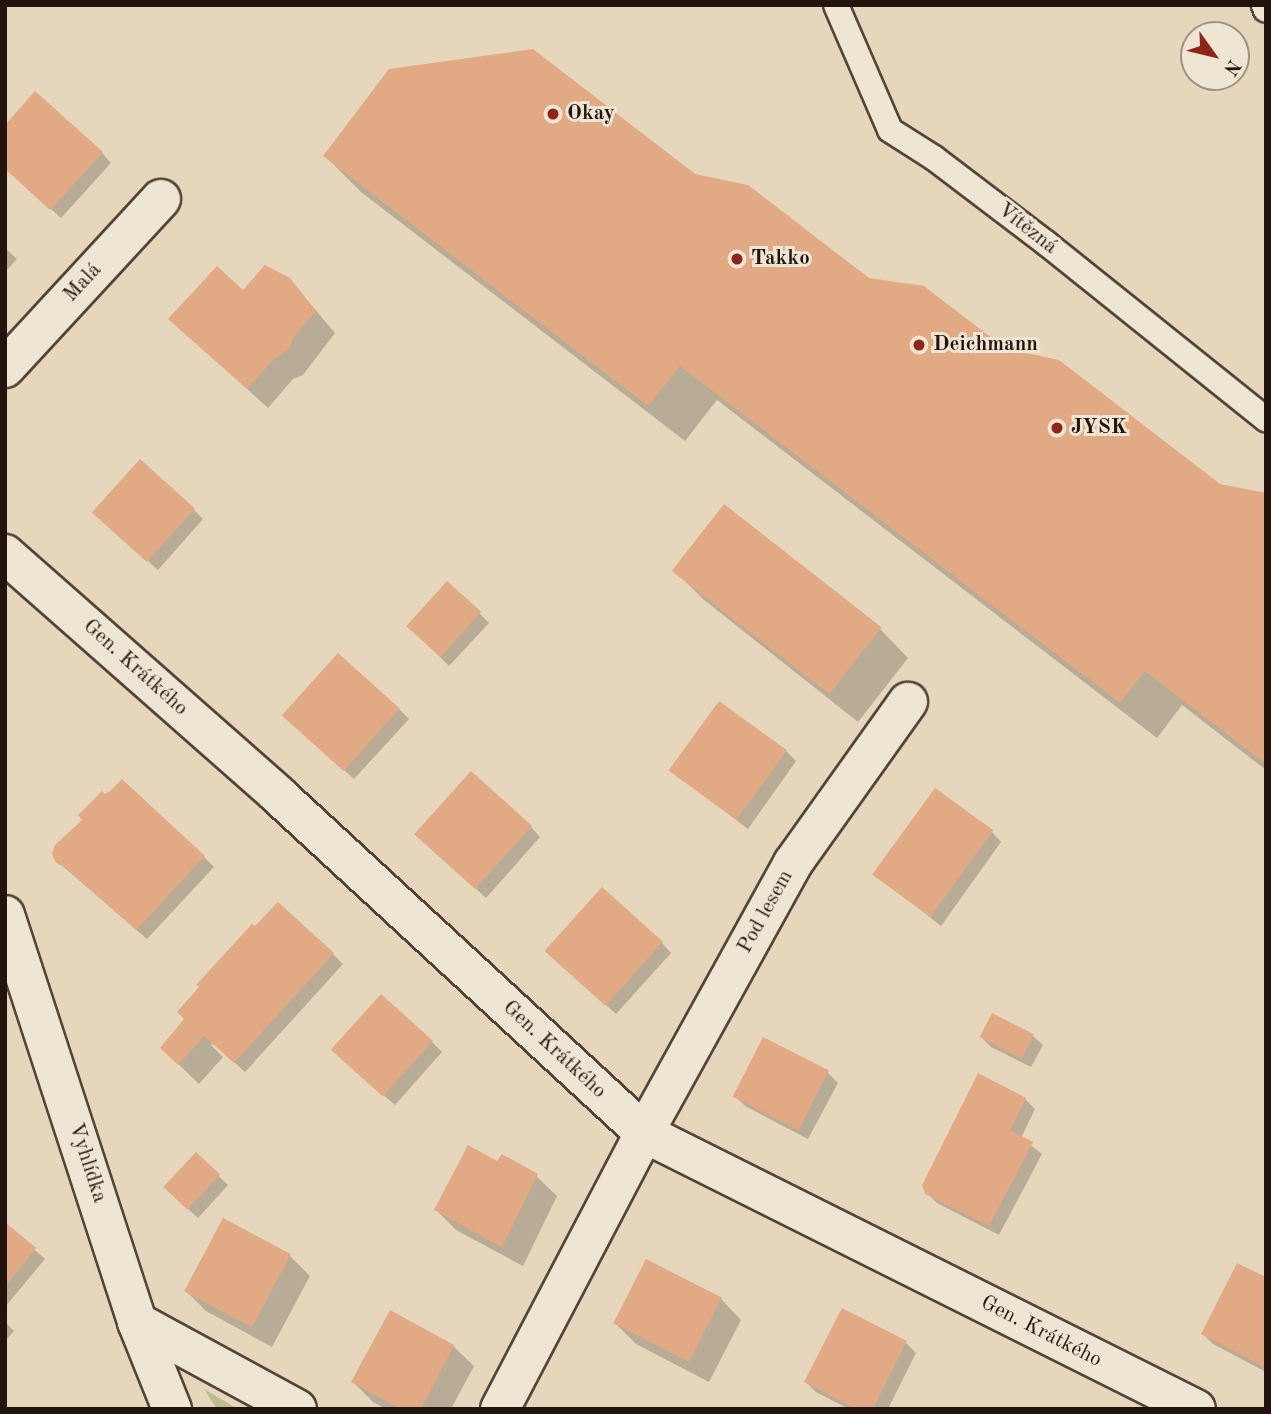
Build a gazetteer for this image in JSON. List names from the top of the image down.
{
  "streets": {
    "street": [
      "Malá",
      "Gen. Krátkého",
      "Pod lesem",
      "Vyhlídka"
    ],
    "lane": ["Vítězná"]
  },
  "crossings": [
    ["Gen. Krátkého", "Pod lesem"]
  ],
  "places": [
    "Okay",
    "Takko",
    "Deichmann",
    "JYSK"
  ],
  "north": "bottom right"
}
